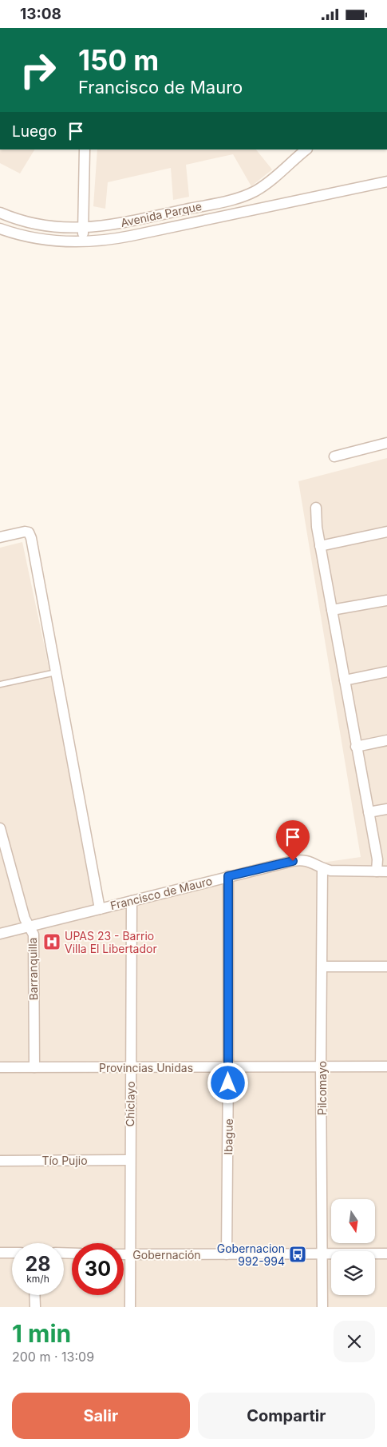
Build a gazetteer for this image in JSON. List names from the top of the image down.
{
  "streets": {
    "street": [
      "Avenida Parque",
      "Francisco de Mauro",
      "Barranquilla",
      "Provincias Unidas",
      "Pilcomayo",
      "Chiclayo",
      "Ibague",
      "Tío Pujio",
      "Gobernación"
    ]
  },
  "crossings": [
    ["Francisco de Mauro", "Barranquilla"],
    ["Francisco de Mauro", "Pilcomayo"],
    ["Francisco de Mauro", "Chiclayo"],
    ["Francisco de Mauro", "Ibague"],
    ["Barranquilla", "Provincias Unidas"],
    ["Provincias Unidas", "Pilcomayo"],
    ["Provincias Unidas", "Chiclayo"],
    ["Provincias Unidas", "Ibague"],
    ["Pilcomayo", "Gobernación"],
    ["Chiclayo", "Tío Pujio"],
    ["Chiclayo", "Gobernación"],
    ["Ibague", "Gobernación"]
  ],
  "places": {
    "hospital": ["UPAS 23 - Barrio Villa El Libertador"],
    "bus stop": ["Gobernacion 992-994"]
  },
  "north": "bottom",
  "page": {
    "status": "13:08",
    "turn": ["150 m", "Francisco de Mauro"],
    "then": "Luego",
    "speed": "28 km/h",
    "limit": "30",
    "heading": ["1 min", "200 m · 13:09"],
    "buttons": ["Salir", "Compartir"]
  }
}
